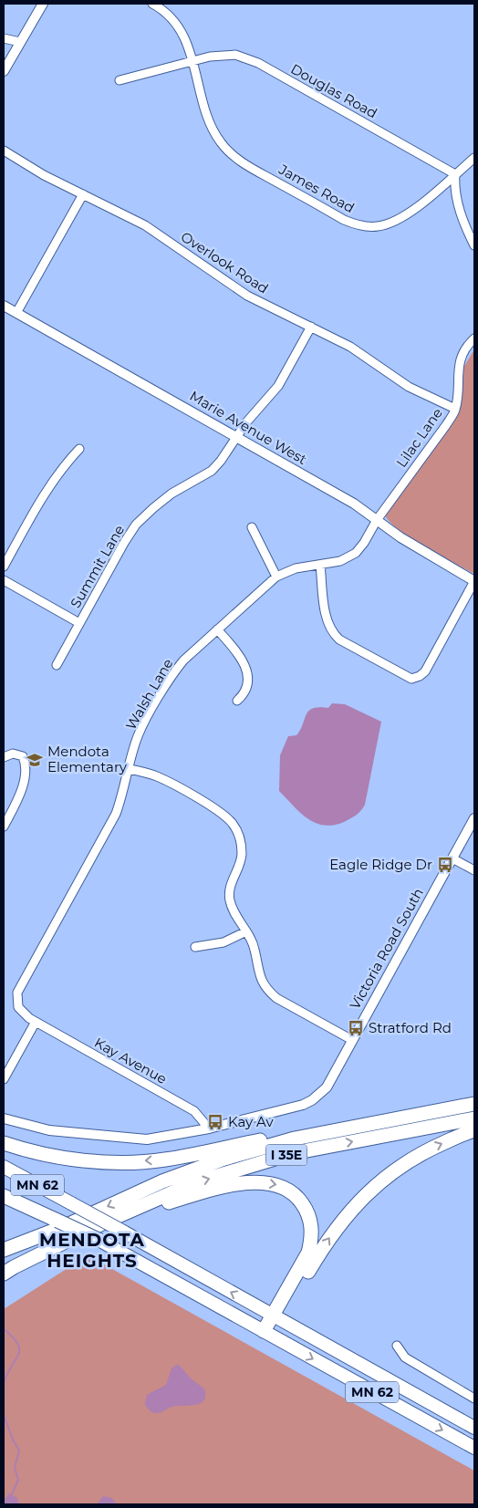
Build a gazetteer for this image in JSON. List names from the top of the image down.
{
  "streets": {
    "highway": ["I 35E", "MN 62"],
    "street": [
      "Douglas Road",
      "James Road",
      "Overlook Road",
      "Marie Avenue West",
      "Lilac Lane",
      "Summit Lane",
      "Walsh Lane",
      "Victoria Road South",
      "Kay Avenue"
    ]
  },
  "crossings": [
    ["Douglas Road", "James Road"],
    ["Overlook Road", "Lilac Lane"],
    ["Overlook Road", "Summit Lane"],
    ["Marie Avenue West", "Lilac Lane"],
    ["Marie Avenue West", "Summit Lane"],
    ["Marie Avenue West", "Walsh Lane"],
    ["Lilac Lane", "Walsh Lane"],
    ["Walsh Lane", "Kay Avenue"],
    ["Victoria Road South", "Kay Avenue"]
  ],
  "districts": ["MENDOTA HEIGHTS"],
  "places": {
    "school or university": ["Mendota Elementary"],
    "bus stop": ["Eagle Ridge Dr", "Stratford Rd", "Kay Av"]
  }
}
